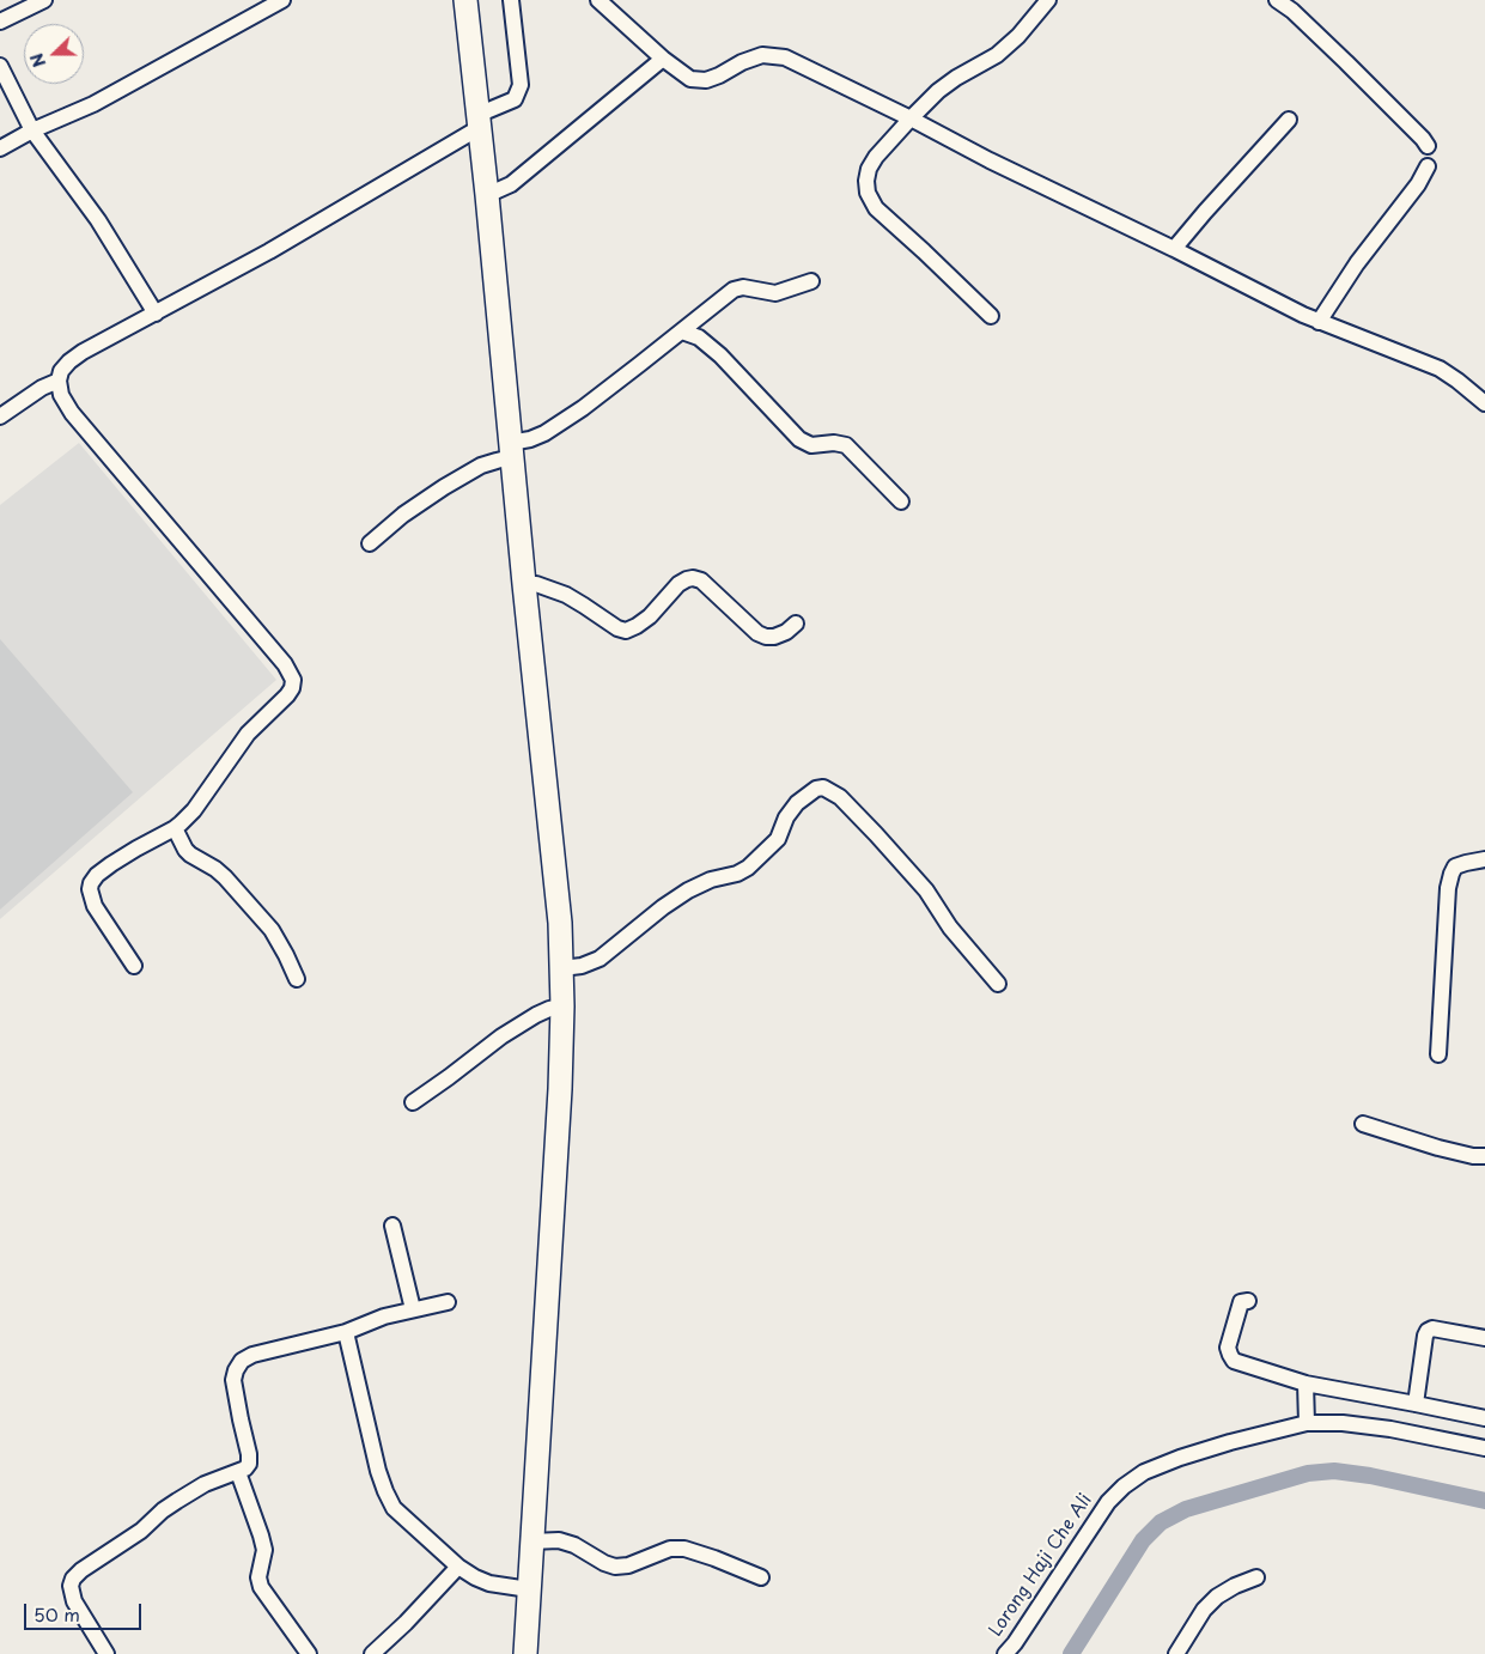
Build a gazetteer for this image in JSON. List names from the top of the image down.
{
  "streets": {
    "street": ["Lorong Haji Che Ali"]
  },
  "scale_bar": "50 m",
  "north": "left"
}
